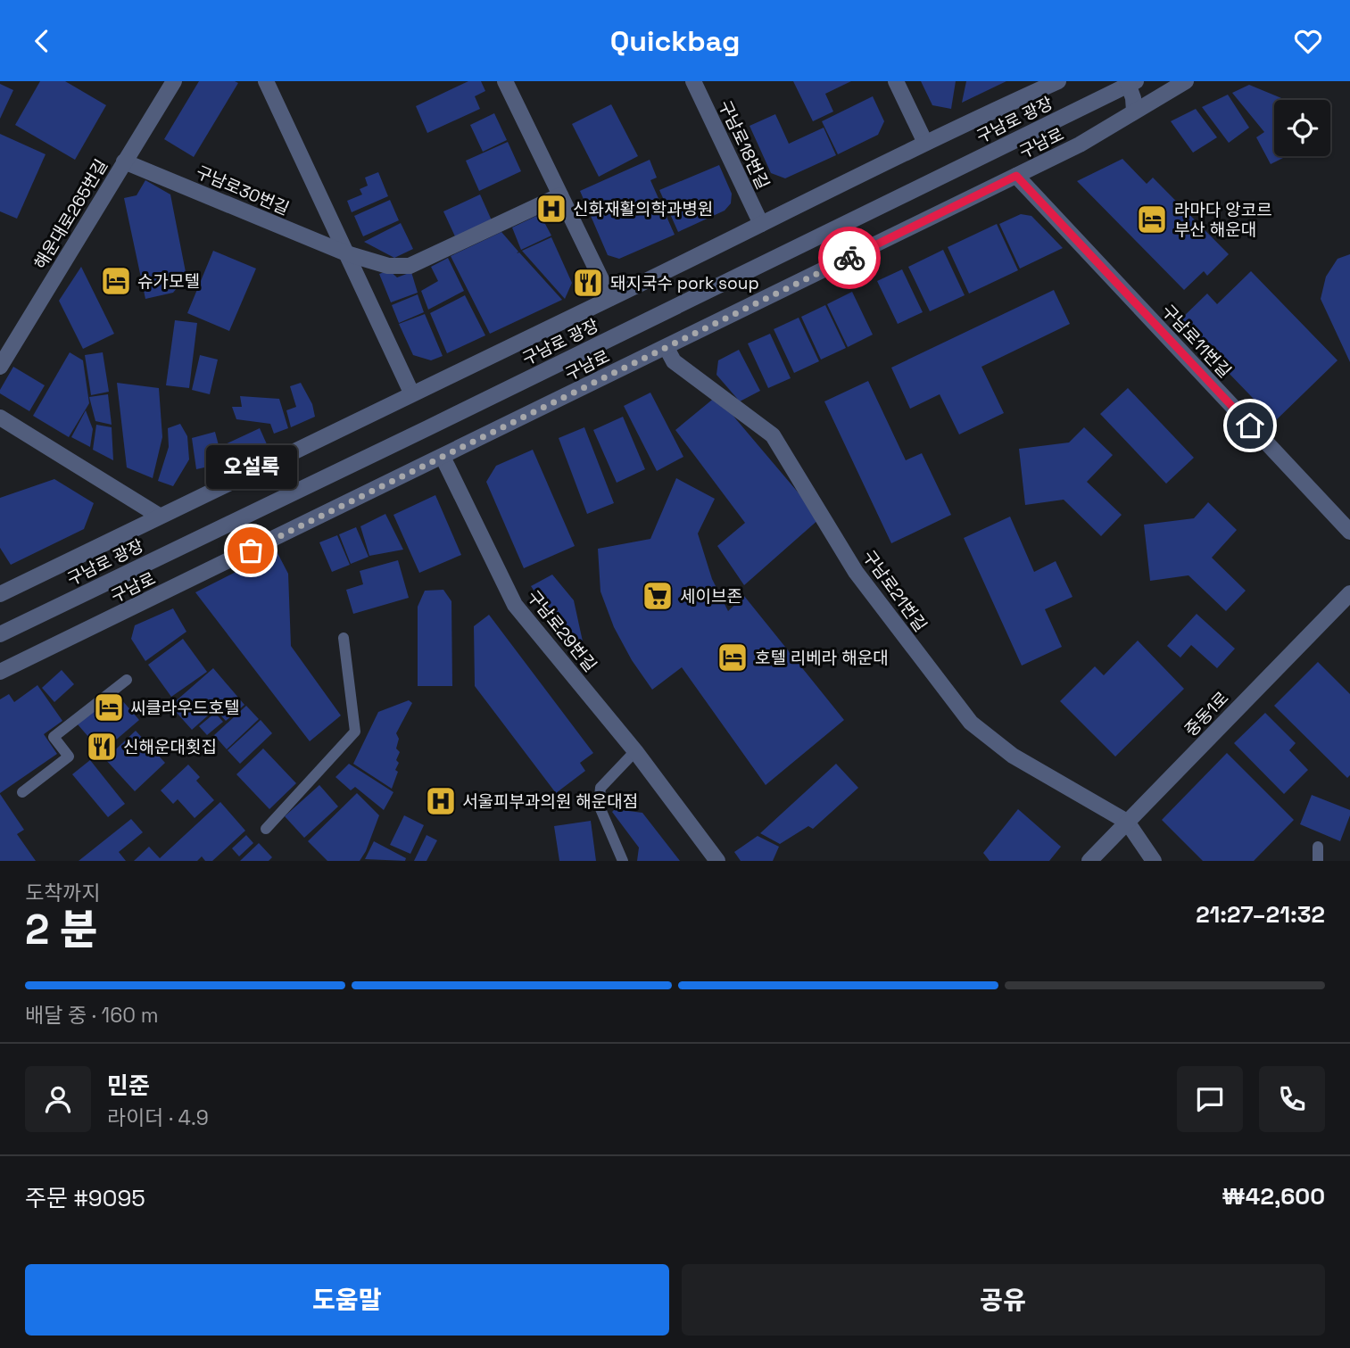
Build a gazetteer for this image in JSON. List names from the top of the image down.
{
  "streets": {
    "street": [
      "구남로 광장",
      "구남로",
      "구남로18번길",
      "구남로30번길",
      "해운대로265번길",
      "구남로11번길",
      "구남로21번길",
      "구남로29번길",
      "중동1로"
    ]
  },
  "crossings": [
    ["구남로", "구남로11번길"],
    ["구남로", "구남로21번길"],
    ["구남로", "구남로29번길"],
    ["구남로30번길", "해운대로265번길"],
    ["구남로21번길", "중동1로"]
  ],
  "places": {
    "hospital": ["신화재활의학과병원", "서울피부과의원 해운대점"],
    "hotel": [
      "라마다 앙코르 부산 해운대",
      "슈가모텔",
      "호텔 리베라 해운대",
      "씨클라우드호텔"
    ],
    "restaurant": ["돼지국수 pork soup", "신해운대횟집"],
    "other": ["오설록"],
    "supermarket": ["세이브존"]
  },
  "page": {
    "header": "Quickbag",
    "bubble": "오설록",
    "heading": ["2 분", "도착까지", "21:27–21:32"],
    "panel": [
      "민준",
      "라이더 · 4.9",
      "주문 #9095",
      "₩42,600"
    ],
    "bar": "배달 중 · 160 m",
    "buttons": ["도움말", "공유"]
  }
}
